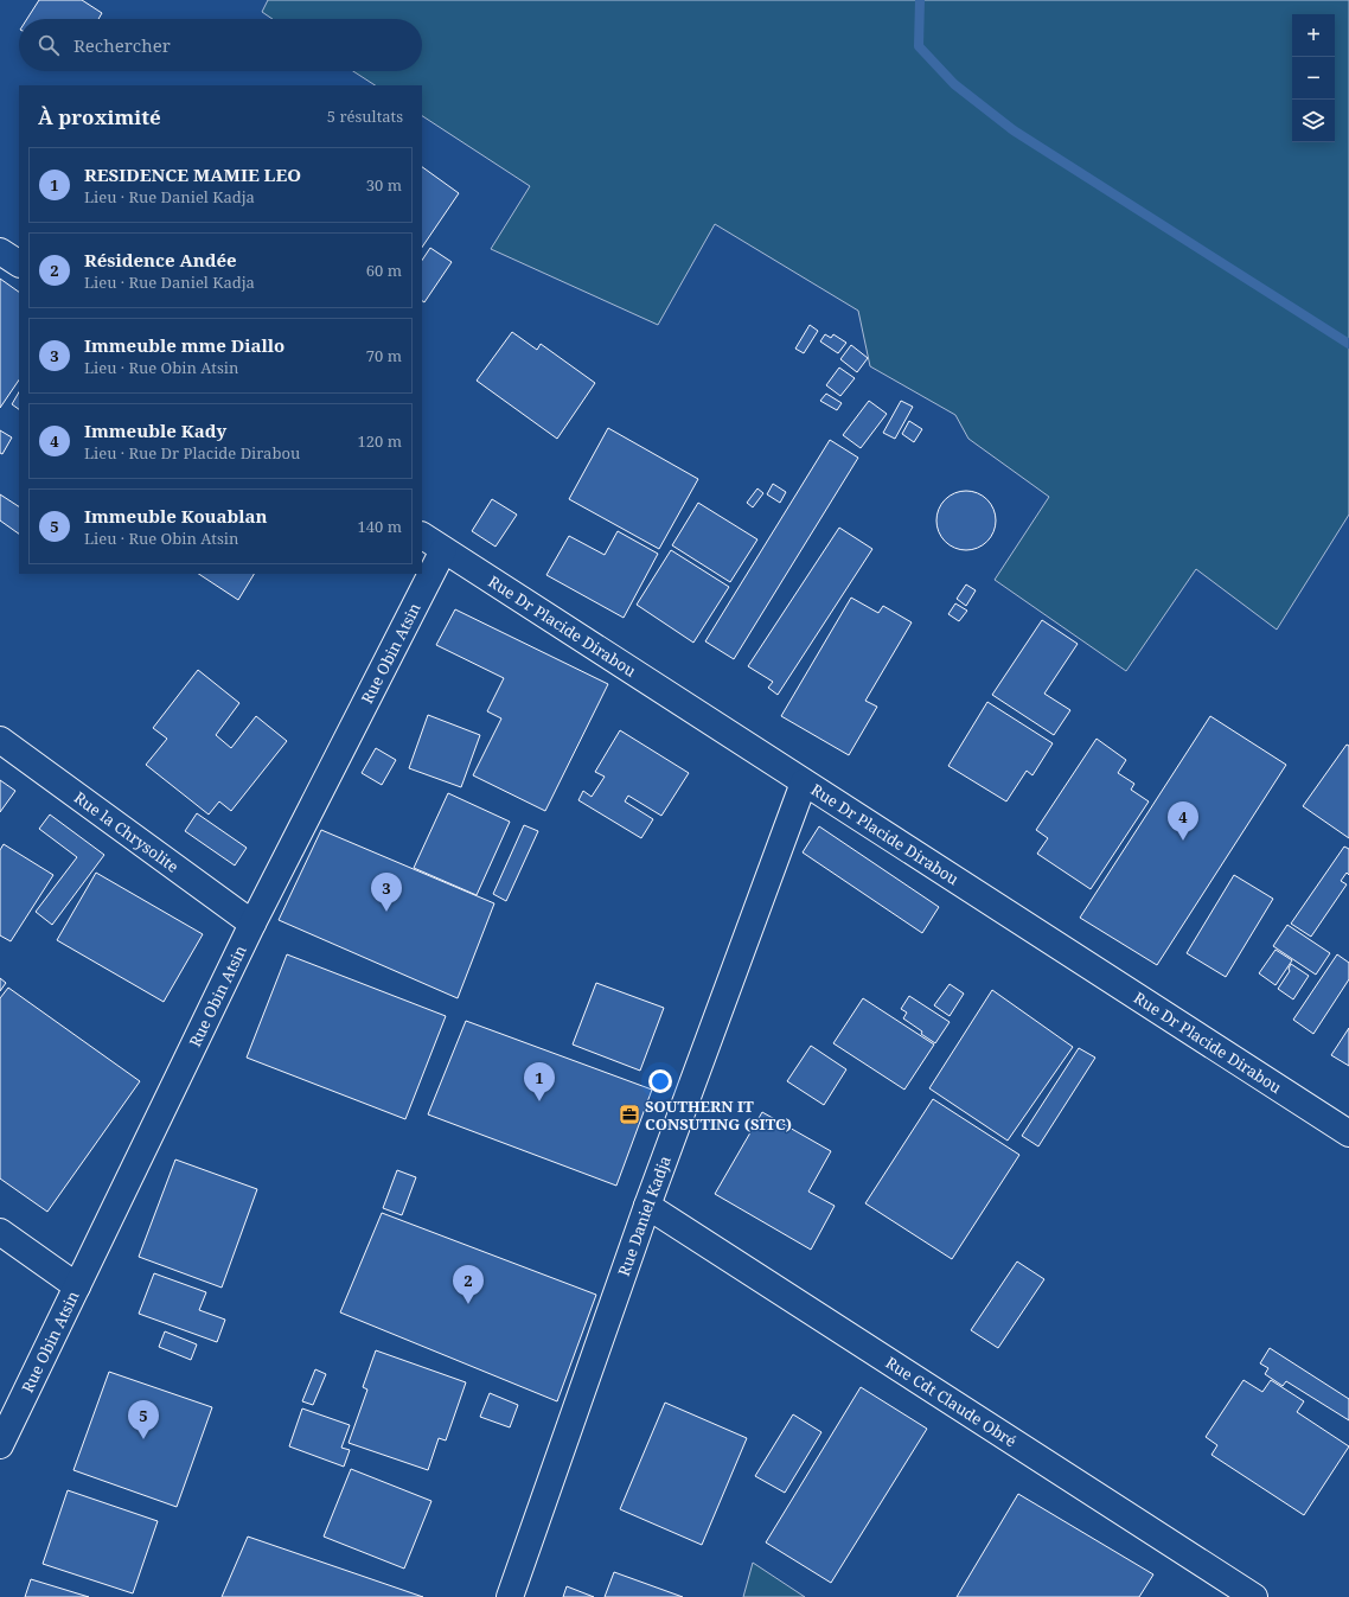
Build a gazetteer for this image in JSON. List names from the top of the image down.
{
  "streets": {
    "street": [
      "Rue Dr Placide Dirabou",
      "Rue Obin Atsin",
      "Rue la Chrysolite",
      "Rue Daniel Kadja",
      "Rue Cdt Claude Obré"
    ]
  },
  "crossings": [
    ["Rue Dr Placide Dirabou", "Rue Obin Atsin"],
    ["Rue Dr Placide Dirabou", "Rue Daniel Kadja"],
    ["Rue Obin Atsin", "Rue la Chrysolite"],
    ["Rue Daniel Kadja", "Rue Cdt Claude Obré"]
  ],
  "places": {
    "office": ["SOUTHERN IT CONSUTING (SITC)"]
  },
  "page": {
    "map_buttons": ["+", "−"],
    "search": "Rechercher",
    "heading": ["À proximité", "5 résultats"],
    "list": [
      {
        "mark": "1",
        "name": "RESIDENCE MAMIE LEO",
        "note": "Lieu · Rue Daniel Kadja",
        "value": "30 m"
      },
      {
        "mark": "2",
        "name": "Résidence Andée",
        "note": "Lieu · Rue Daniel Kadja",
        "value": "60 m"
      },
      {
        "mark": "3",
        "name": "Immeuble mme Diallo",
        "note": "Lieu · Rue Obin Atsin",
        "value": "70 m"
      },
      {
        "mark": "4",
        "name": "Immeuble Kady",
        "note": "Lieu · Rue Dr Placide Dirabou",
        "value": "120 m"
      },
      {
        "mark": "5",
        "name": "Immeuble Kouablan",
        "note": "Lieu · Rue Obin Atsin",
        "value": "140 m"
      }
    ],
    "pins": [
      "4",
      "3",
      "1",
      "2",
      "5"
    ]
  }
}
